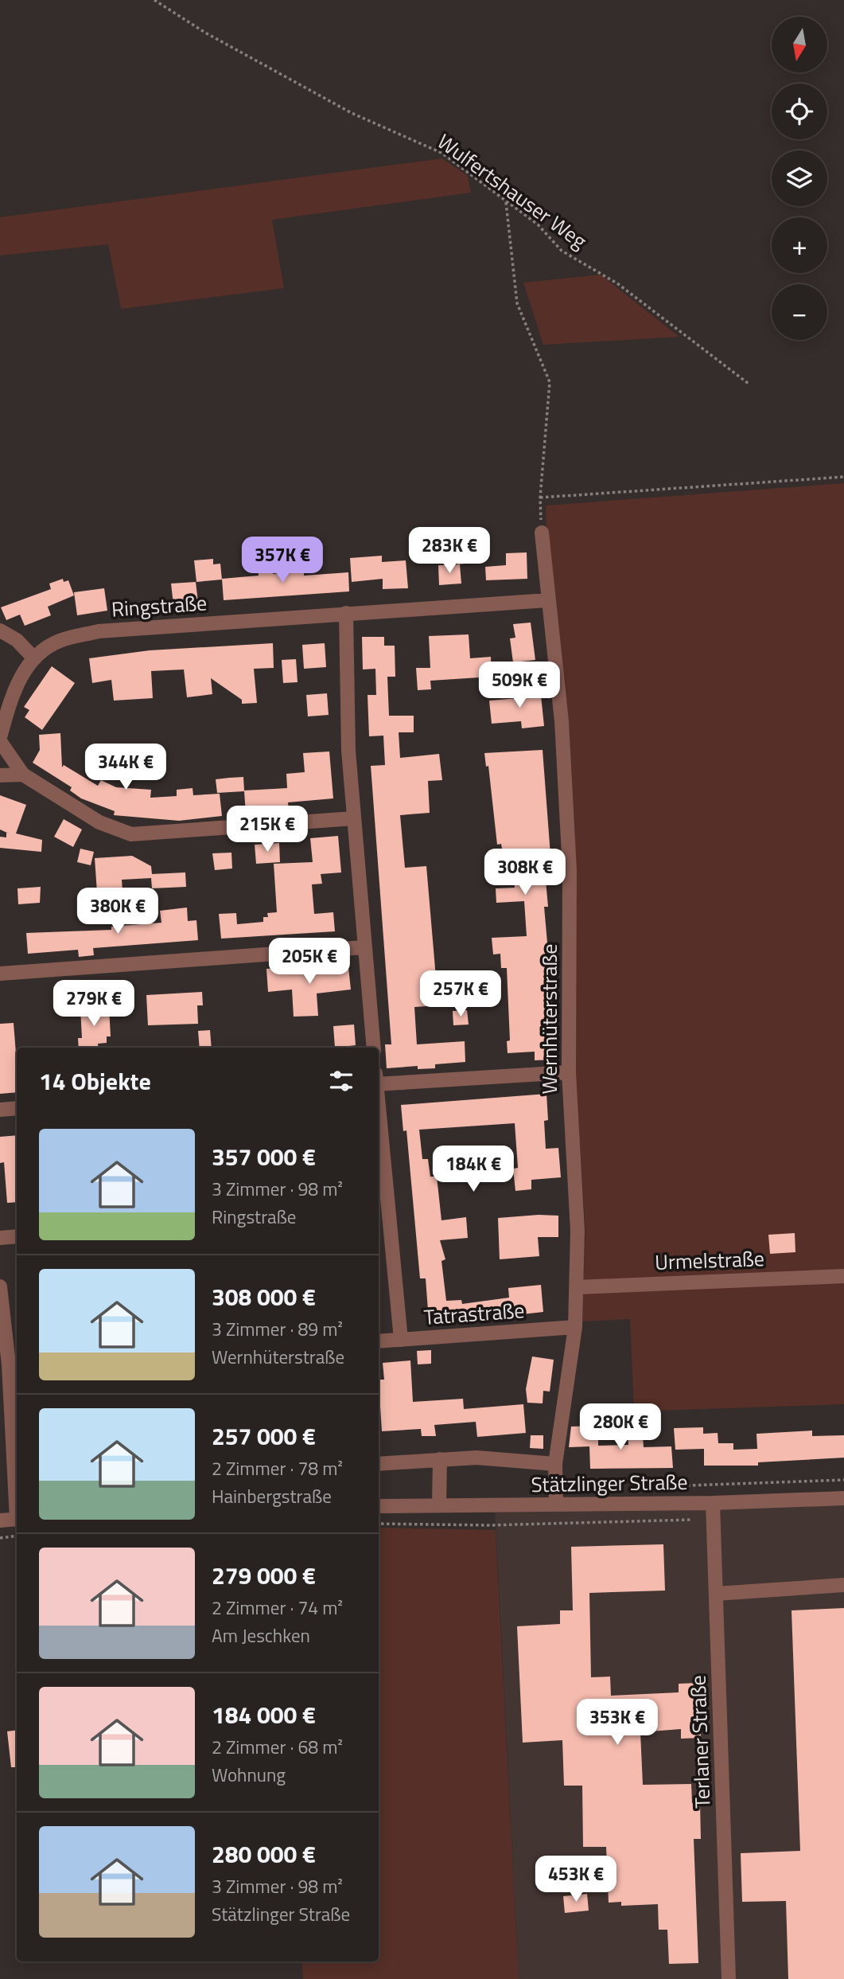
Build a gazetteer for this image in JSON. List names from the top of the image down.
{
  "streets": {
    "street": [
      "Ringstraße",
      "Wernhüterstraße",
      "Urmelstraße",
      "Tatrastraße",
      "Stätzlinger Straße",
      "Terlaner Straße"
    ],
    "path": ["Wulfertshauser Weg"]
  },
  "crossings": [
    ["Ringstraße", "Wernhüterstraße"],
    ["Wernhüterstraße", "Urmelstraße"],
    ["Wernhüterstraße", "Tatrastraße"],
    ["Wernhüterstraße", "Stätzlinger Straße"],
    ["Stätzlinger Straße", "Terlaner Straße"]
  ],
  "north": "bottom",
  "page": {
    "map_buttons": ["+", "−"],
    "price": [
      "283K €",
      "357K €",
      "509K €",
      "344K €",
      "215K €",
      "308K €",
      "380K €",
      "205K €",
      "257K €",
      "279K €",
      "184K €",
      "280K €",
      "353K €",
      "453K €"
    ],
    "heading": "14 Objekte",
    "list": [
      {
        "name": "357 000 €",
        "note": "3 Zimmer · 98 m² · Ringstraße"
      },
      {
        "name": "308 000 €",
        "note": "3 Zimmer · 89 m² · Wernhüterstraße"
      },
      {
        "name": "257 000 €",
        "note": "2 Zimmer · 78 m² · Hainbergstraße"
      },
      {
        "name": "279 000 €",
        "note": "2 Zimmer · 74 m² · Am Jeschken"
      },
      {
        "name": "184 000 €",
        "note": "2 Zimmer · 68 m² · Wohnung"
      },
      {
        "name": "280 000 €",
        "note": "3 Zimmer · 98 m² · Stätzlinger Straße"
      }
    ]
  }
}
